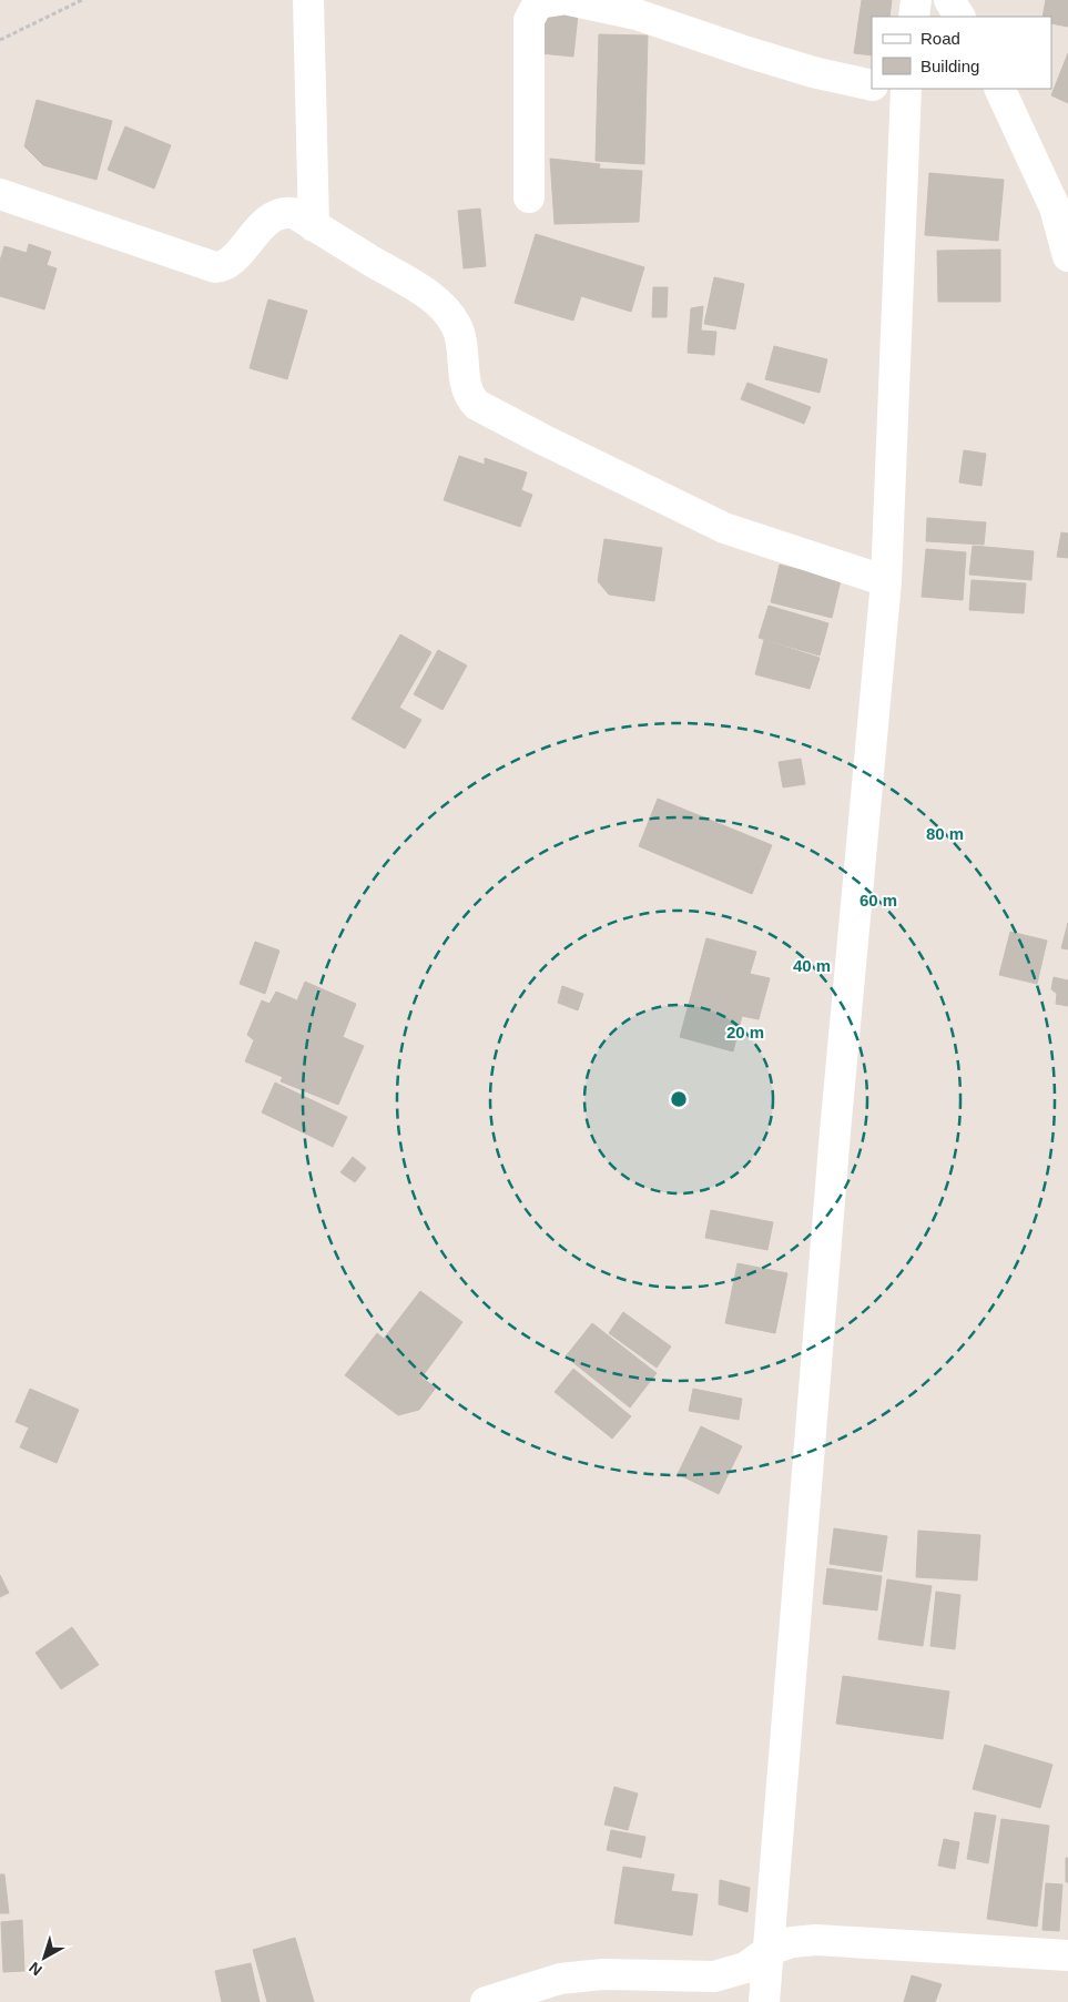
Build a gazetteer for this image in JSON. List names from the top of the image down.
{
  "legend": ["Road", "Building"],
  "north": "bottom left",
  "rings": [
    "80 m",
    "60 m",
    "40 m",
    "20 m"
  ]
}
